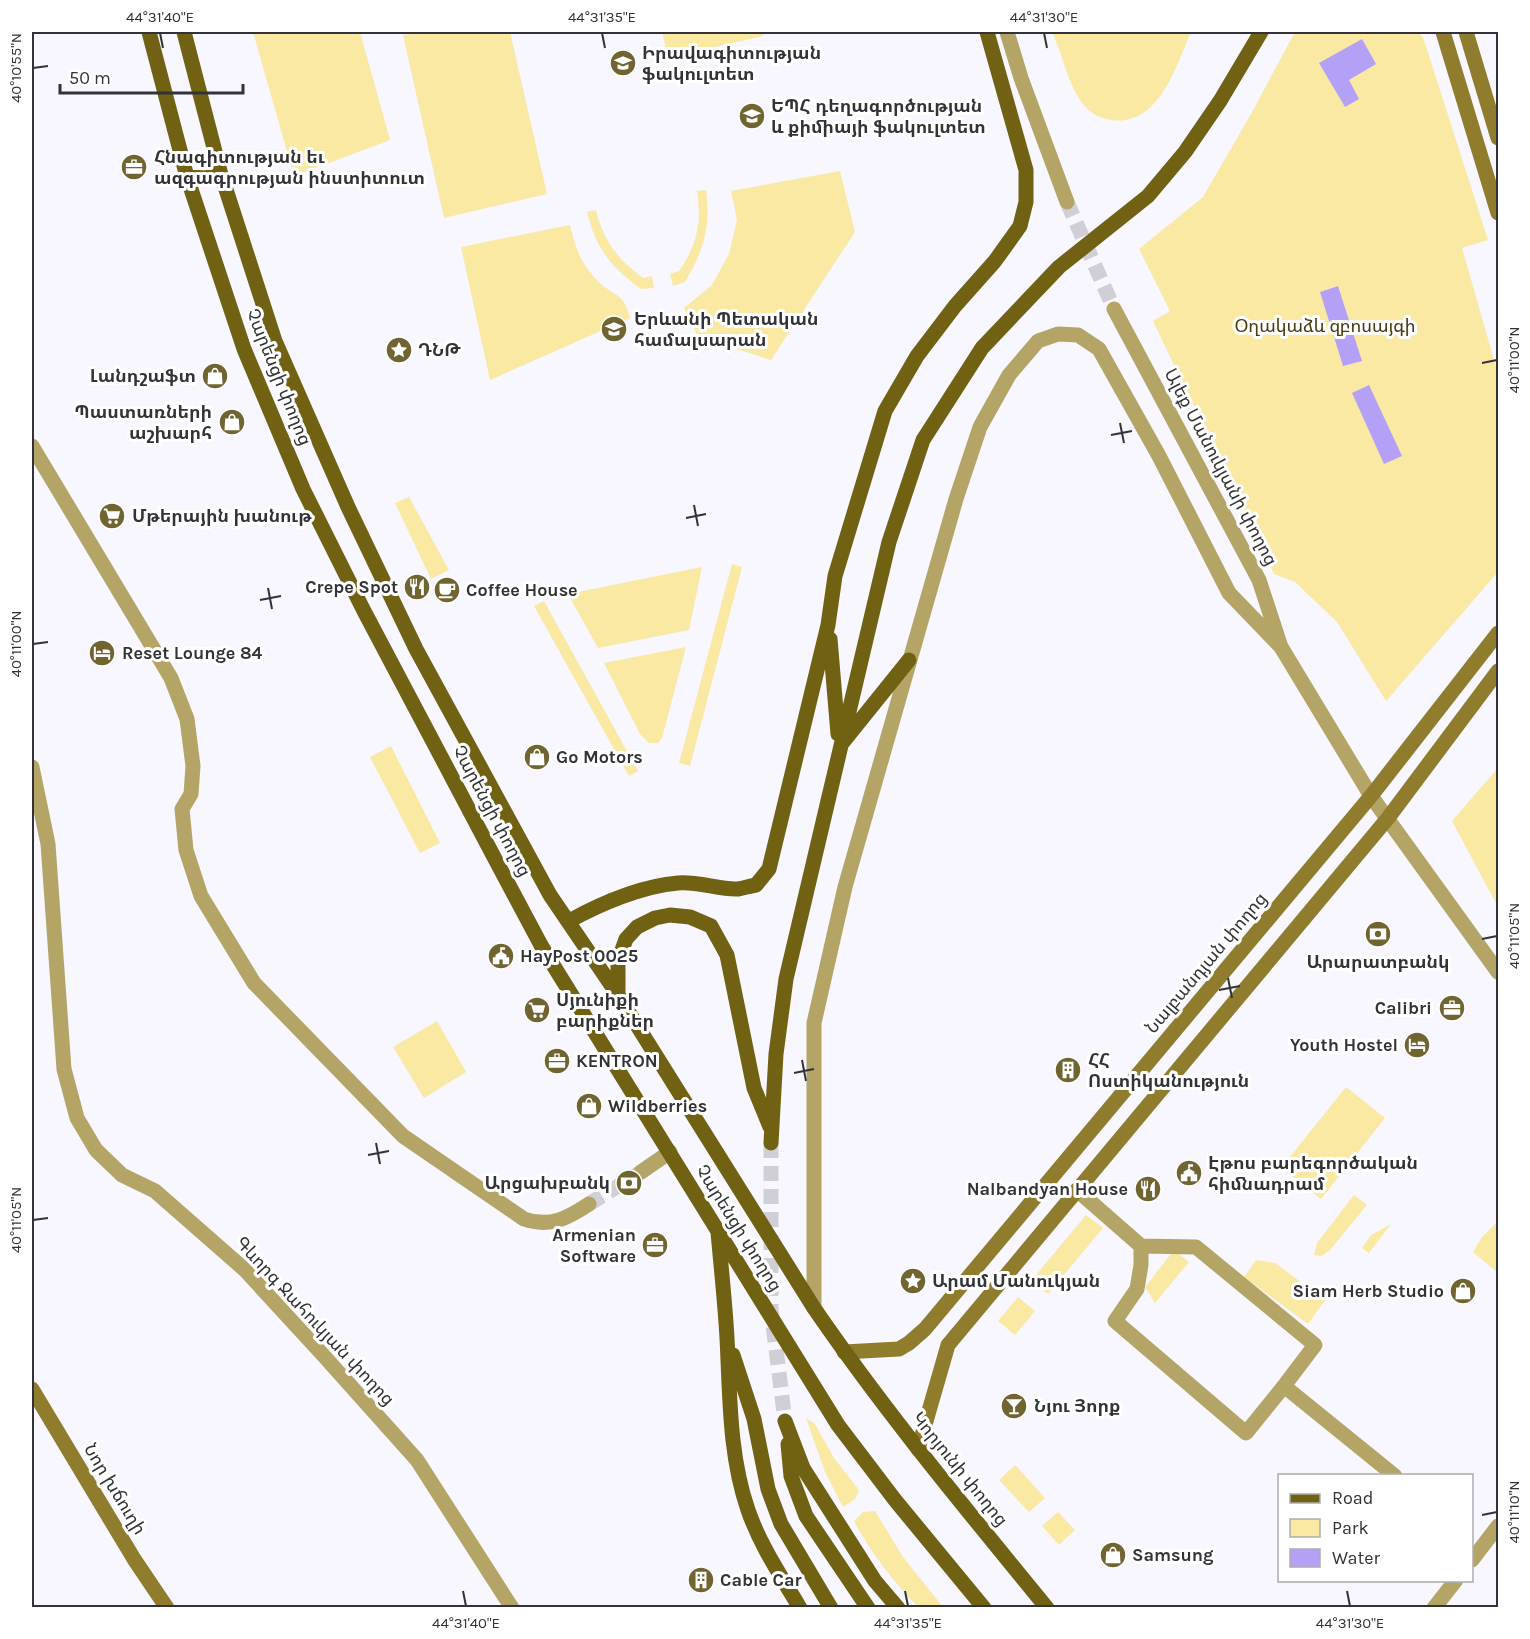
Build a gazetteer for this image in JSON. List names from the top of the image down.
{
  "streets": {
    "main road": [
      "Չարենցի փողոց",
      "Նալբանդյան փողոց",
      "Կորյունի փողոց",
      "Նոր խճուղի"
    ],
    "street": ["Ալեք Մանուկյանի փողոց", "Գևորգ Ջահուկյան փողոց"]
  },
  "crossings": [
    ["Չարենցի փողոց", "Նալբանդյան փողոց"],
    ["Չարենցի փողոց", "Կորյունի փողոց"],
    ["Ալեք Մանուկյանի փողոց", "Նալբանդյան փողոց"],
    ["Նալբանդյան փողոց", "Կորյունի փողոց"]
  ],
  "parks": ["Օղակաձև զբոսայգի"],
  "places": {
    "school or university": ["Իրավագիտության ֆակուլտետ", "ԵՊՀ դեղագործության և քիմիայի ֆակուլտետ", "Երևանի Պետական համալսարան"],
    "office": [
      "Հնագիտության եւ ազգագրության ինստիտուտ",
      "Calibri",
      "KENTRON",
      "Armenian Software"
    ],
    "place": ["ԴՆԹ", "Արամ Մանուկյան"],
    "shop": [
      "Լանդշաֆտ",
      "Պաստառների աշխարհ",
      "Go Motors",
      "Wildberries",
      "Siam Herb Studio",
      "Samsung"
    ],
    "supermarket": ["Մթերային խանութ", "Սյունիքի բարիքներ"],
    "restaurant": ["Crepe Spot", "Nalbandyan House"],
    "cafe": ["Coffee House"],
    "hotel": ["Reset Lounge 84", "Youth Hostel"],
    "bank": ["Արարատբանկ", "Արցախբանկ"],
    "public building": ["HayPost 0025", "Էթոս բարեգործական հիմնադրամ"],
    "building": ["ՀՀ Ոստիկանություն", "Cable Car"],
    "bar": ["Նյու Յորք"]
  },
  "legend": ["Road", "Park", "Water"],
  "scale_bar": "50 m",
  "coordinates": [
    "44°31'40\"E",
    "44°31'35\"E",
    "44°31'30\"E",
    "40°10'55\"N",
    "40°11'00\"N",
    "40°11'05\"N",
    "40°11'10\"N"
  ]
}
